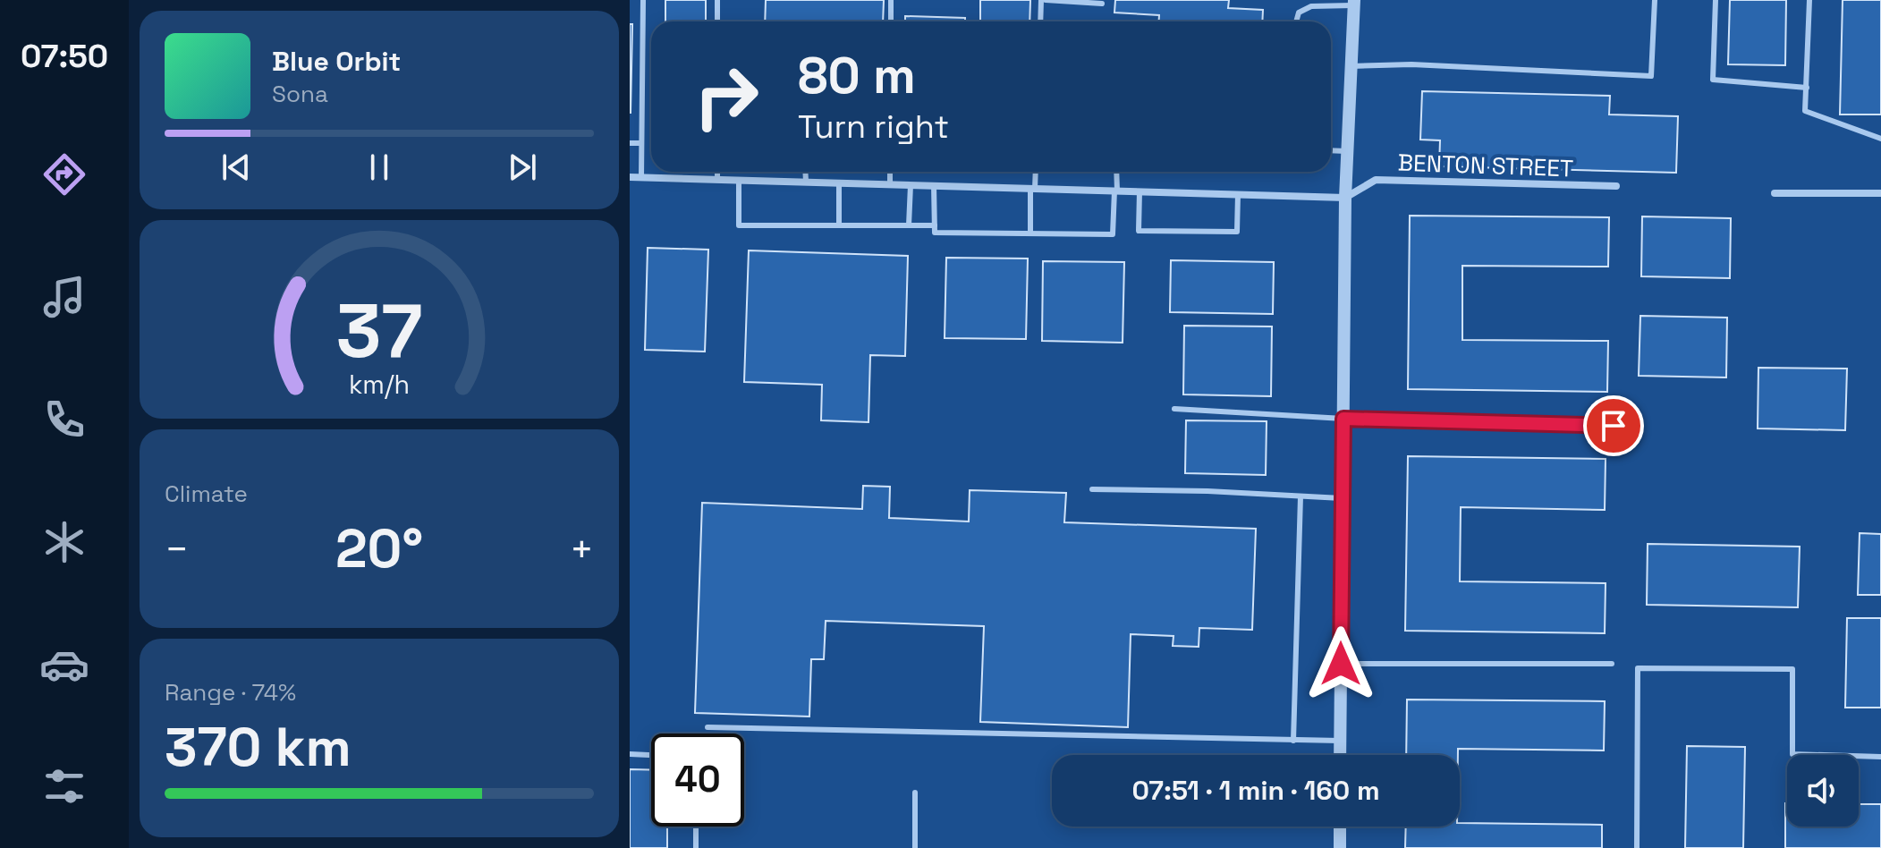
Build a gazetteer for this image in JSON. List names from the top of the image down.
{
  "streets": {
    "street": ["BENTON STREET"]
  },
  "page": {
    "tabs": "07:50",
    "turn": ["80 m", "Turn right"],
    "song": ["Blue Orbit", "Sona"],
    "tile": [
      "Climate",
      ["Range · 74%", "370 km"]
    ],
    "heat": ["−", "20°", "+"],
    "limit": "40",
    "trip": "07:51 · 1 min · 160 m",
    "gauge": ["37", "km/h"]
  }
}
